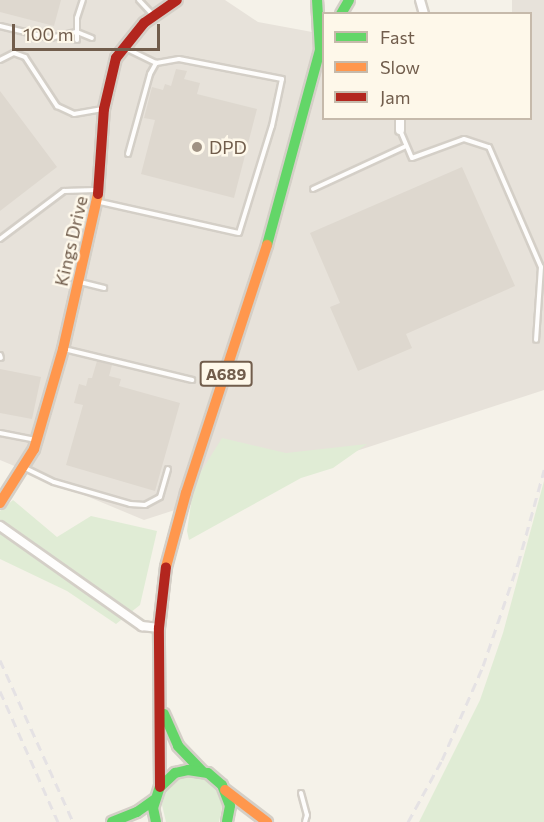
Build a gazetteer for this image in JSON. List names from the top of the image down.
{
  "streets": {
    "main road": ["Kings Drive", "A689"]
  },
  "places": ["DPD"],
  "legend": ["Fast", "Slow", "Jam"],
  "scale_bar": "100 m"
}
